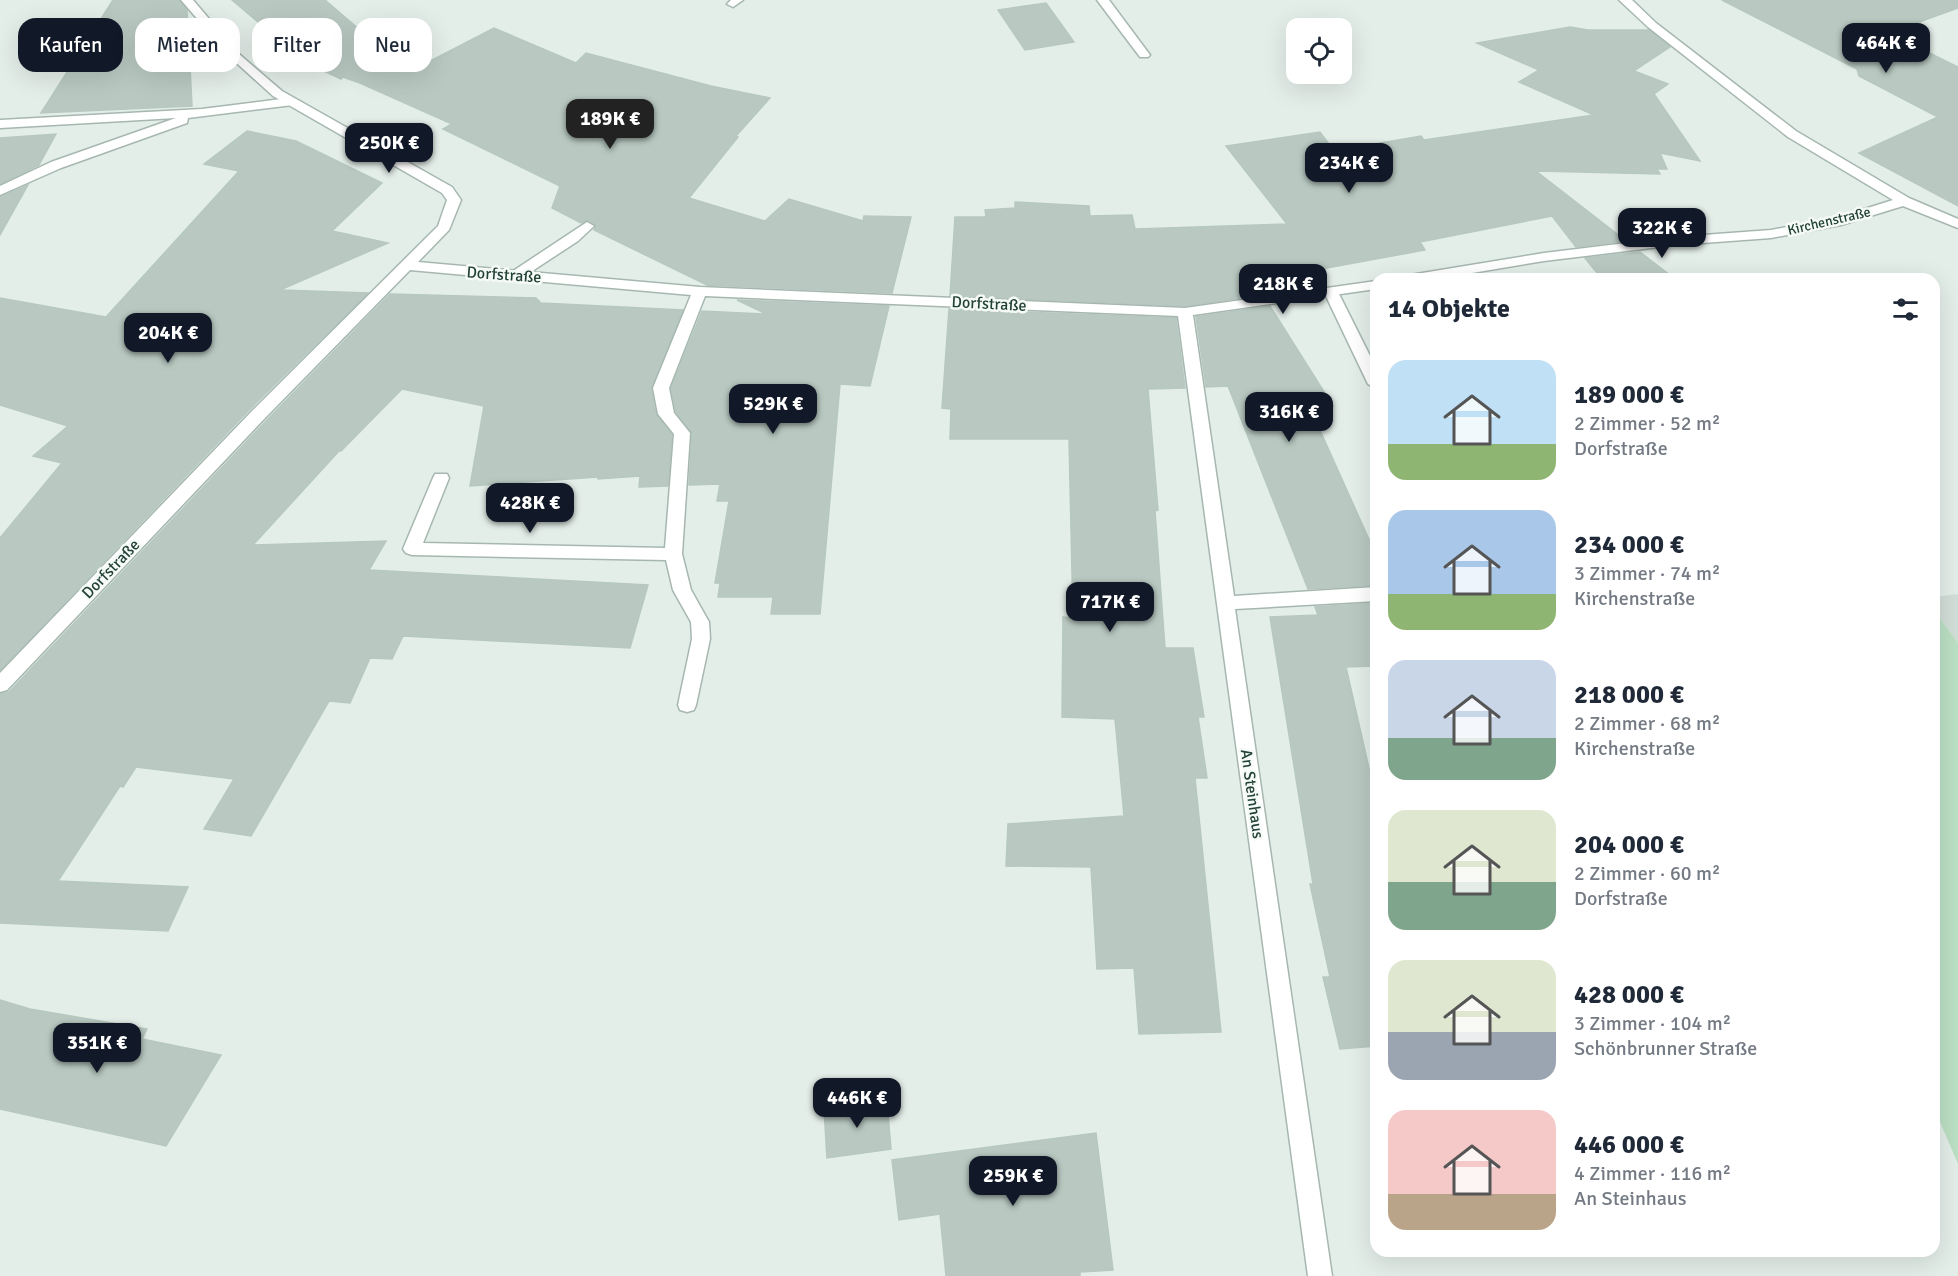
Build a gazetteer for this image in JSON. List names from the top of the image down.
{
  "streets": {
    "street": ["Kirchenstraße", "Dorfstraße", "An Steinhaus"]
  },
  "crossings": [
    ["Dorfstraße", "An Steinhaus"]
  ],
  "page": {
    "chip": [
      "Kaufen",
      "Mieten",
      "Filter",
      "Neu"
    ],
    "price": [
      "464K €",
      "189K €",
      "250K €",
      "234K €",
      "322K €",
      "218K €",
      "204K €",
      "529K €",
      "316K €",
      "428K €",
      "717K €",
      "351K €",
      "446K €",
      "259K €"
    ],
    "heading": "14 Objekte",
    "list": [
      {
        "name": "189 000 €",
        "note": "2 Zimmer · 52 m² · Dorfstraße"
      },
      {
        "name": "234 000 €",
        "note": "3 Zimmer · 74 m² · Kirchenstraße"
      },
      {
        "name": "218 000 €",
        "note": "2 Zimmer · 68 m² · Kirchenstraße"
      },
      {
        "name": "204 000 €",
        "note": "2 Zimmer · 60 m² · Dorfstraße"
      },
      {
        "name": "428 000 €",
        "note": "3 Zimmer · 104 m² · Schönbrunner Straße"
      },
      {
        "name": "446 000 €",
        "note": "4 Zimmer · 116 m² · An Steinhaus"
      }
    ]
  }
}
